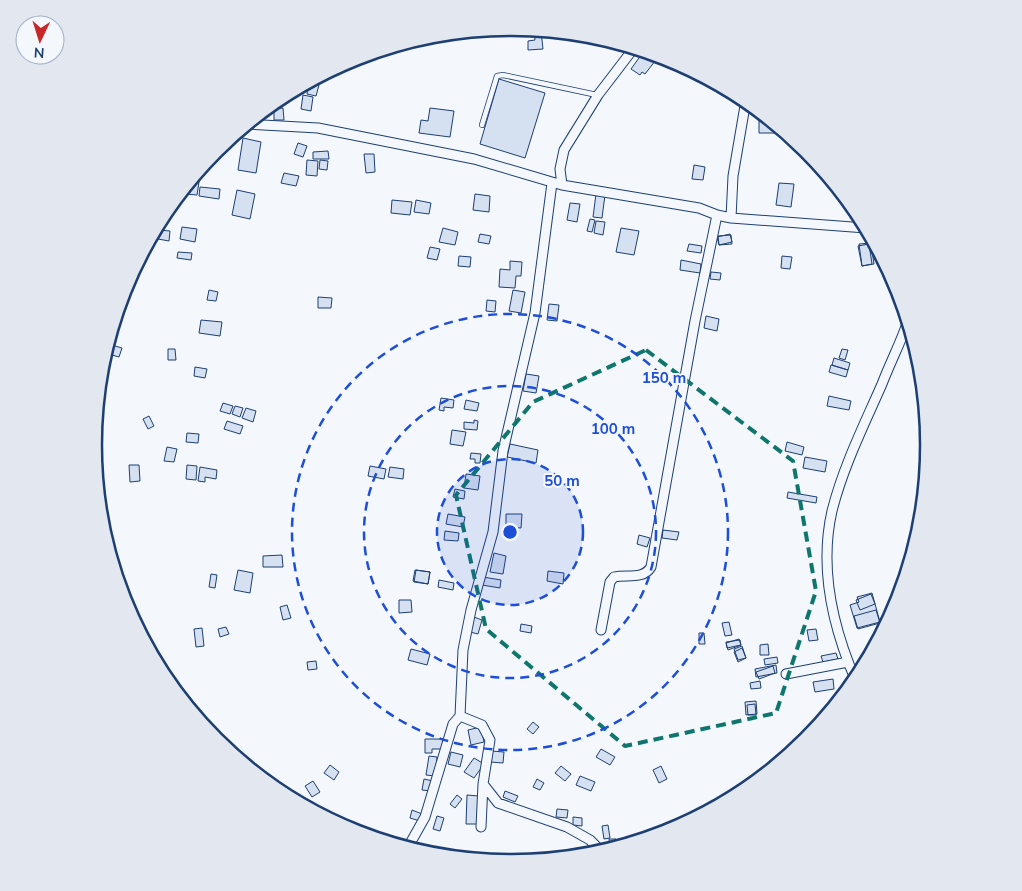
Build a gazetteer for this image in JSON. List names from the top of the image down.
{
  "north": "bottom",
  "rings": ["150 m", "100 m", "50 m"]
}
